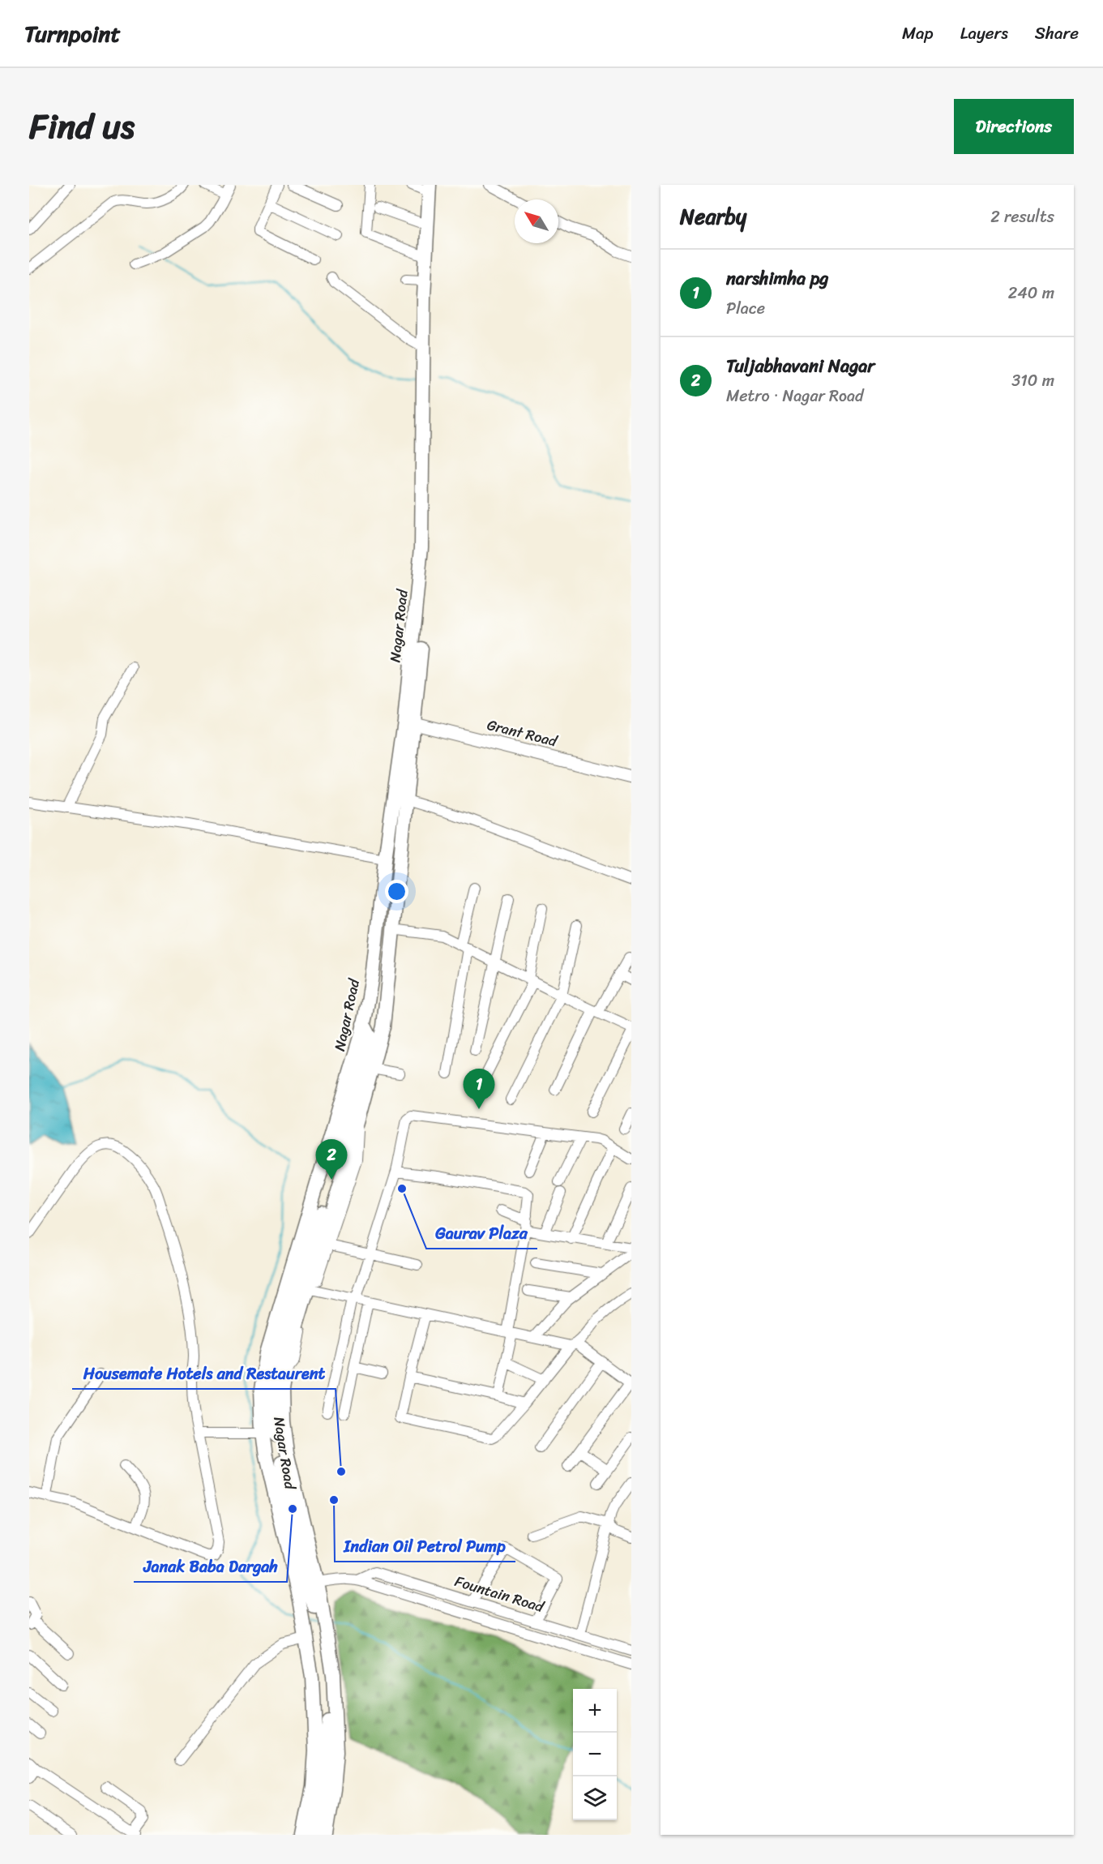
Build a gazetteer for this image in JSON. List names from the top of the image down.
{
  "streets": {
    "highway": ["Nagar Road"],
    "main road": ["Grant Road"],
    "street": ["Fountain Road"]
  },
  "crossings": [
    ["Nagar Road", "Grant Road"],
    ["Nagar Road", "Fountain Road"]
  ],
  "places": [
    "Gaurav Plaza",
    "Housemate Hotels and Restaurent",
    "Indian Oil Petrol Pump",
    "Janak Baba Dargah"
  ],
  "north": "top left",
  "page": {
    "header": "Turnpoint",
    "nav": ["Map", "Layers", "Share"],
    "title": "Find us",
    "buttons": "Directions",
    "heading": ["Nearby", "2 results"],
    "list": [
      {
        "mark": "1",
        "name": "narshimha pg",
        "note": "Place",
        "value": "240 m"
      },
      {
        "mark": "2",
        "name": "Tuljabhavani Nagar",
        "note": "Metro · Nagar Road",
        "value": "310 m"
      }
    ],
    "pins": ["1", "2"],
    "map_buttons": ["+", "−"]
  }
}
